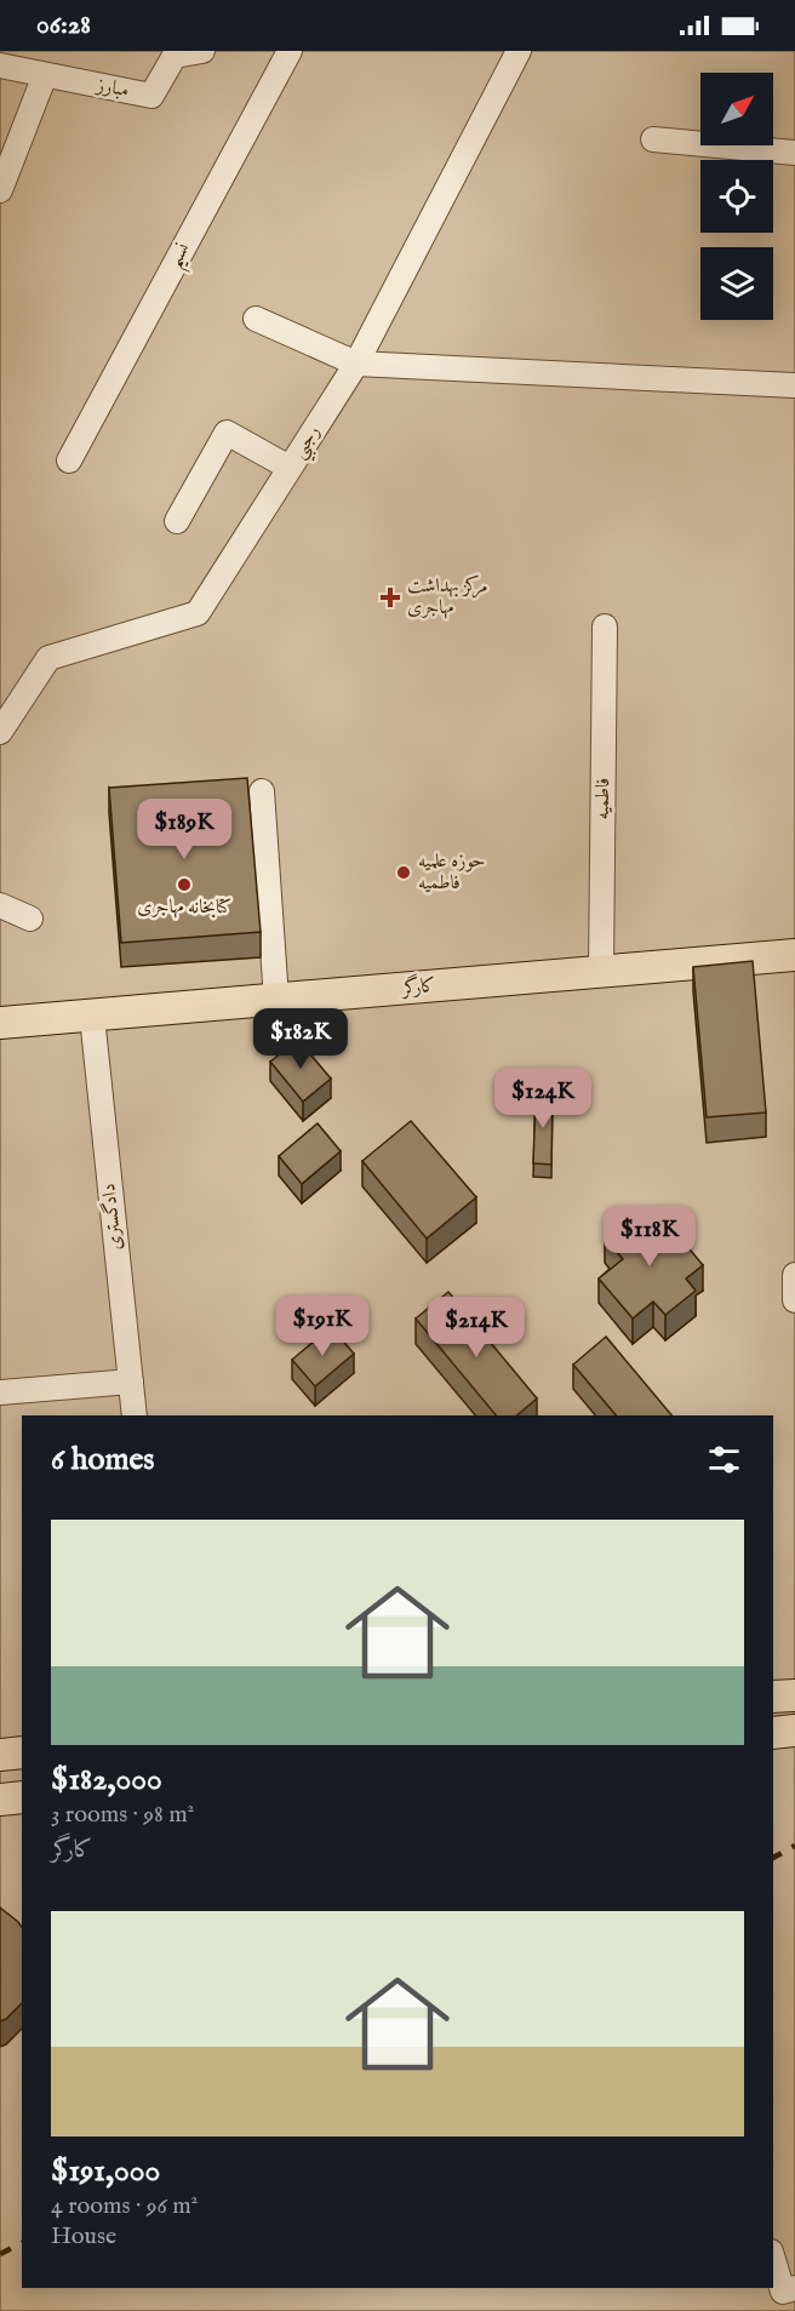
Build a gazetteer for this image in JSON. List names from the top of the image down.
{
  "streets": {
    "main road": ["کارگر"],
    "street": [
      "مبارز",
      "نسيم",
      "رجبي",
      "فاطميه",
      "دادگستری"
    ]
  },
  "crossings": [
    ["فاطميه", "کارگر"],
    ["کارگر", "دادگستری"]
  ],
  "places": {
    "health": ["مرکز بهداشت مهاجری"],
    "other": ["حوزه علمیه فاطمیه", "کتابخانه مهاجری"]
  },
  "north": "top right",
  "page": {
    "status": "06:28",
    "price": [
      "$189K",
      "$182K",
      "$124K",
      "$118K",
      "$191K",
      "$214K"
    ],
    "heading": "6 homes",
    "list": [
      {
        "name": "$182,000",
        "note": "3 rooms · 98 m² · کارگر"
      },
      {
        "name": "$191,000",
        "note": "4 rooms · 96 m² · House"
      }
    ]
  }
}
